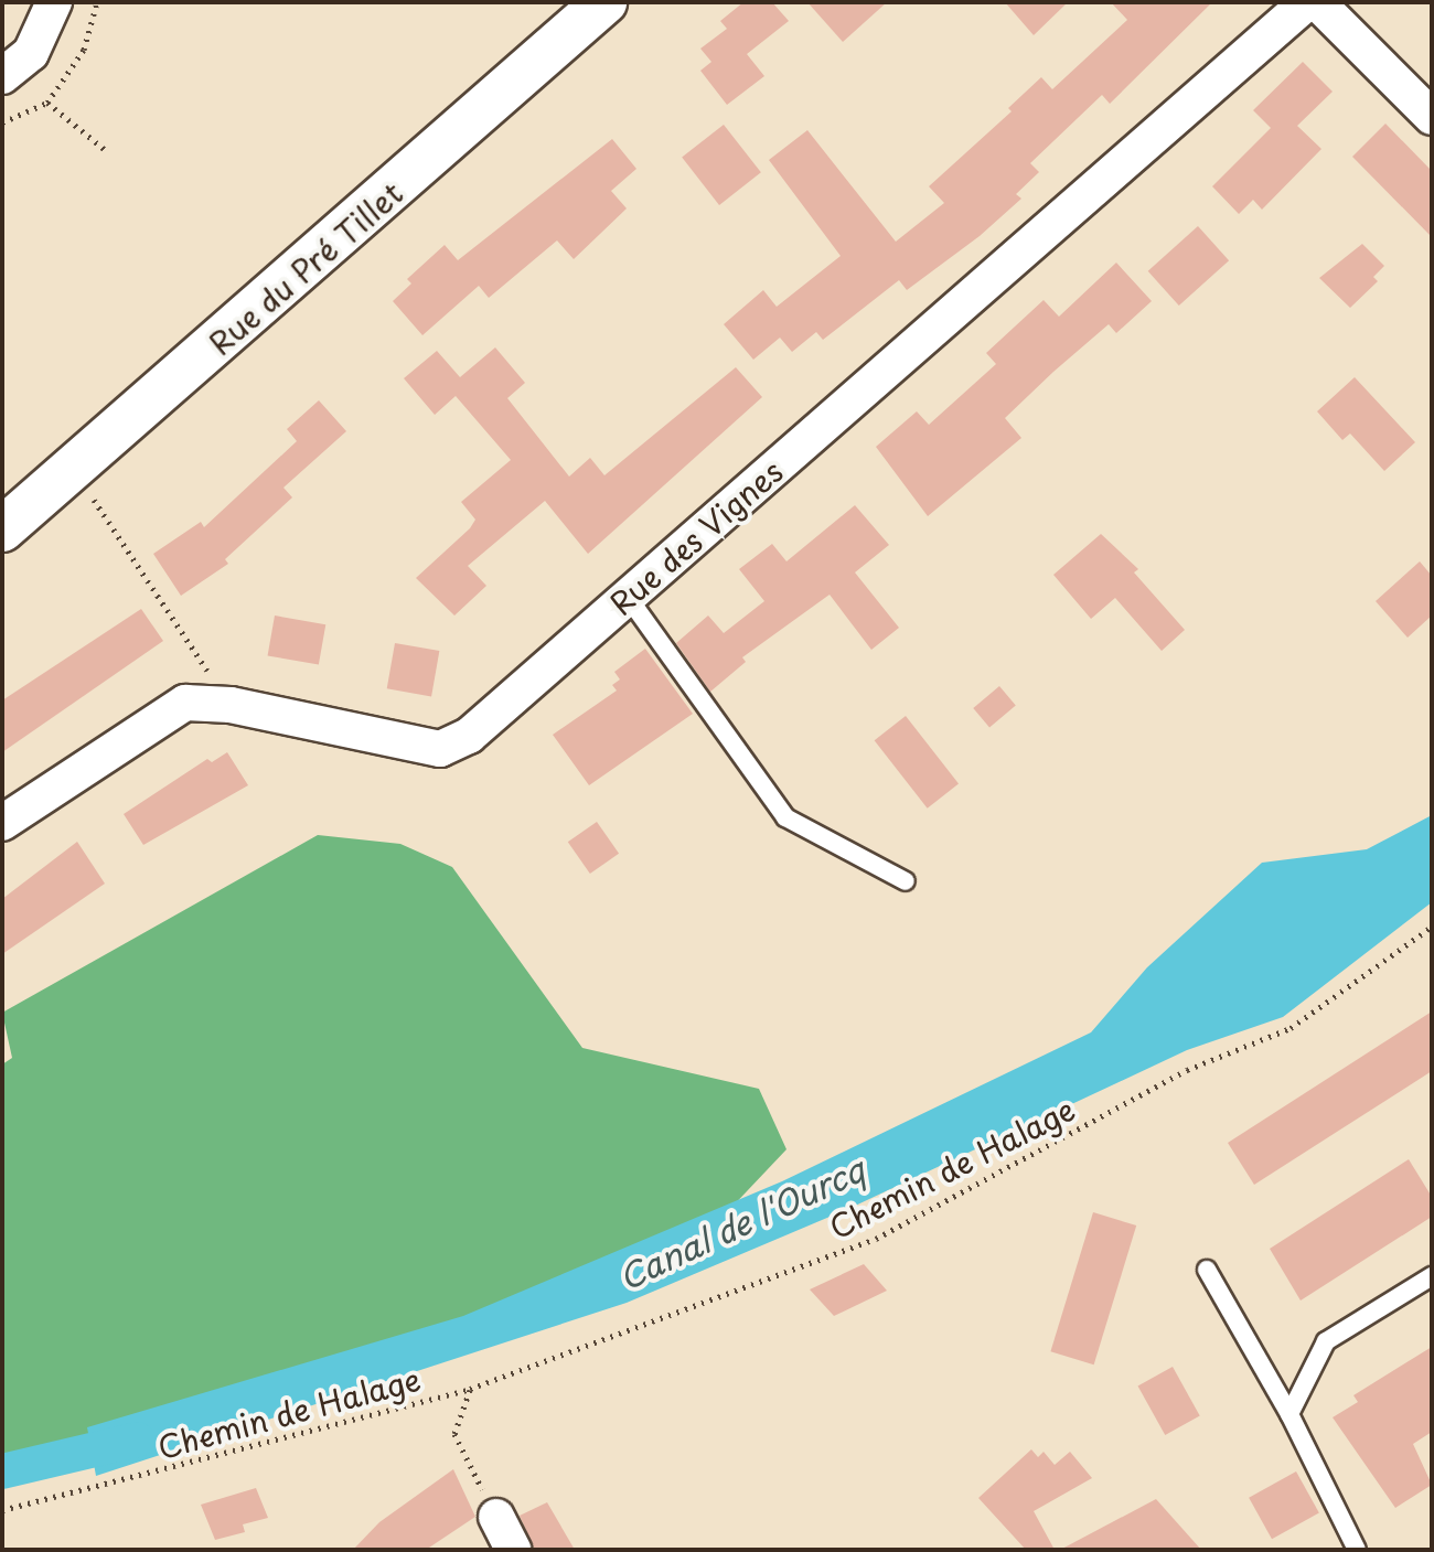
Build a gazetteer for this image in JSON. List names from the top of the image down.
{
  "streets": {
    "street": ["Rue du Pré Tillet", "Rue des Vignes"],
    "path": ["Chemin de Halage"]
  },
  "water": ["Canal de l'Ourcq"]
}
